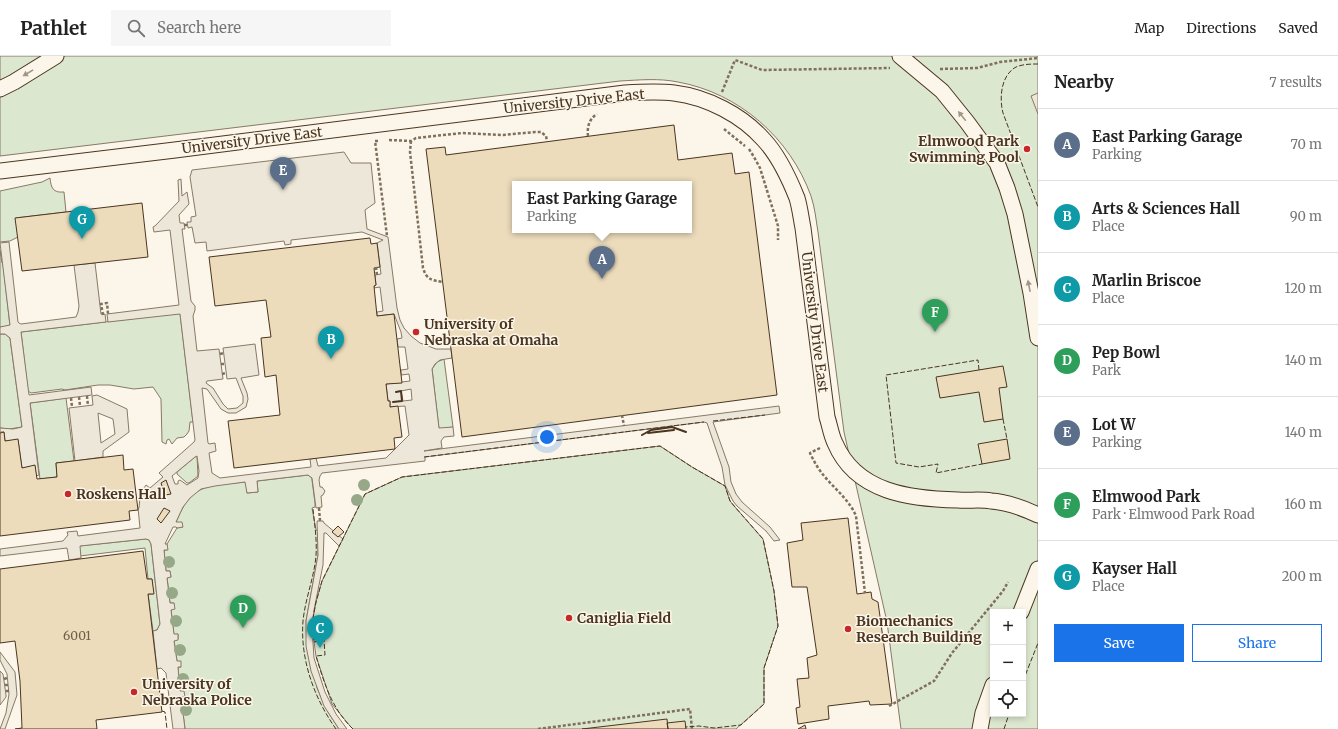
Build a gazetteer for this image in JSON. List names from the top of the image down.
{
  "streets": {
    "street": ["University Drive East"]
  },
  "places": [
    "Elmwood Park Swimming Pool",
    "University of Nebraska at Omaha",
    "Roskens Hall",
    "Caniglia Field",
    "Biomechanics Research Building",
    "University of Nebraska Police"
  ],
  "house_numbers": ["6001"],
  "page": {
    "header": "Pathlet",
    "search": "Search here",
    "nav": ["Map", "Directions", "Saved"],
    "heading": ["Nearby", "7 results"],
    "list": [
      {
        "mark": "A",
        "name": "East Parking Garage",
        "note": "Parking",
        "value": "70 m"
      },
      {
        "mark": "B",
        "name": "Arts & Sciences Hall",
        "note": "Place",
        "value": "90 m"
      },
      {
        "mark": "C",
        "name": "Marlin Briscoe",
        "note": "Place",
        "value": "120 m"
      },
      {
        "mark": "D",
        "name": "Pep Bowl",
        "note": "Park",
        "value": "140 m"
      },
      {
        "mark": "E",
        "name": "Lot W",
        "note": "Parking",
        "value": "140 m"
      },
      {
        "mark": "F",
        "name": "Elmwood Park",
        "note": "Park · Elmwood Park Road",
        "value": "160 m"
      },
      {
        "mark": "G",
        "name": "Kayser Hall",
        "note": "Place",
        "value": "200 m"
      }
    ],
    "pins": [
      "E",
      "G",
      "A",
      "F",
      "B",
      "D",
      "C"
    ],
    "popup": ["East Parking Garage", "Parking"],
    "map_buttons": ["+", "−"],
    "buttons": ["Save", "Share"]
  }
}
